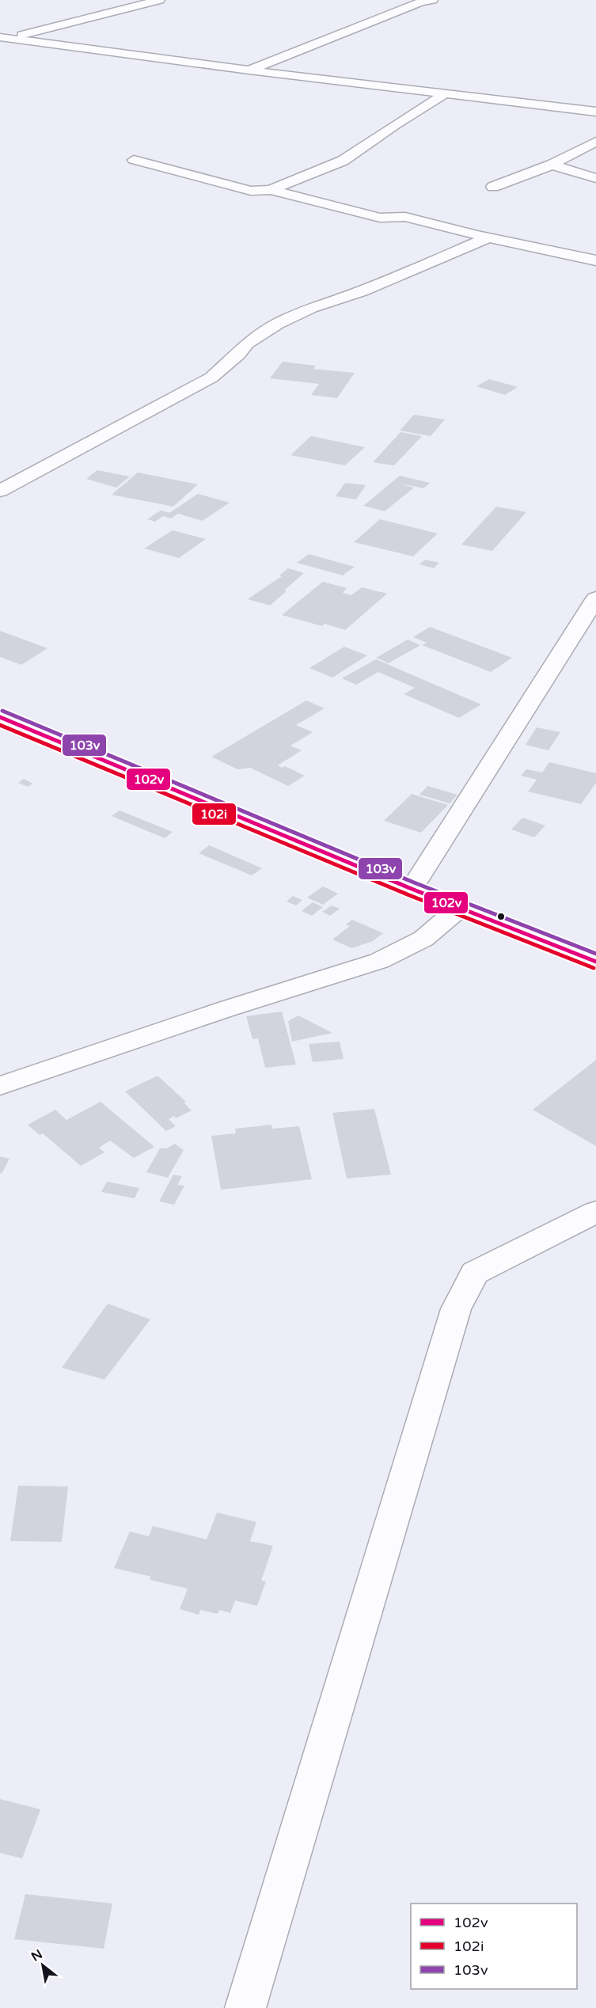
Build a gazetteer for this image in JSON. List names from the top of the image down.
{
  "lines": ["transit line 103v", "transit line 102v", "transit line 102i"],
  "legend": ["102v", "102i", "103v"],
  "north": "top left"
}
